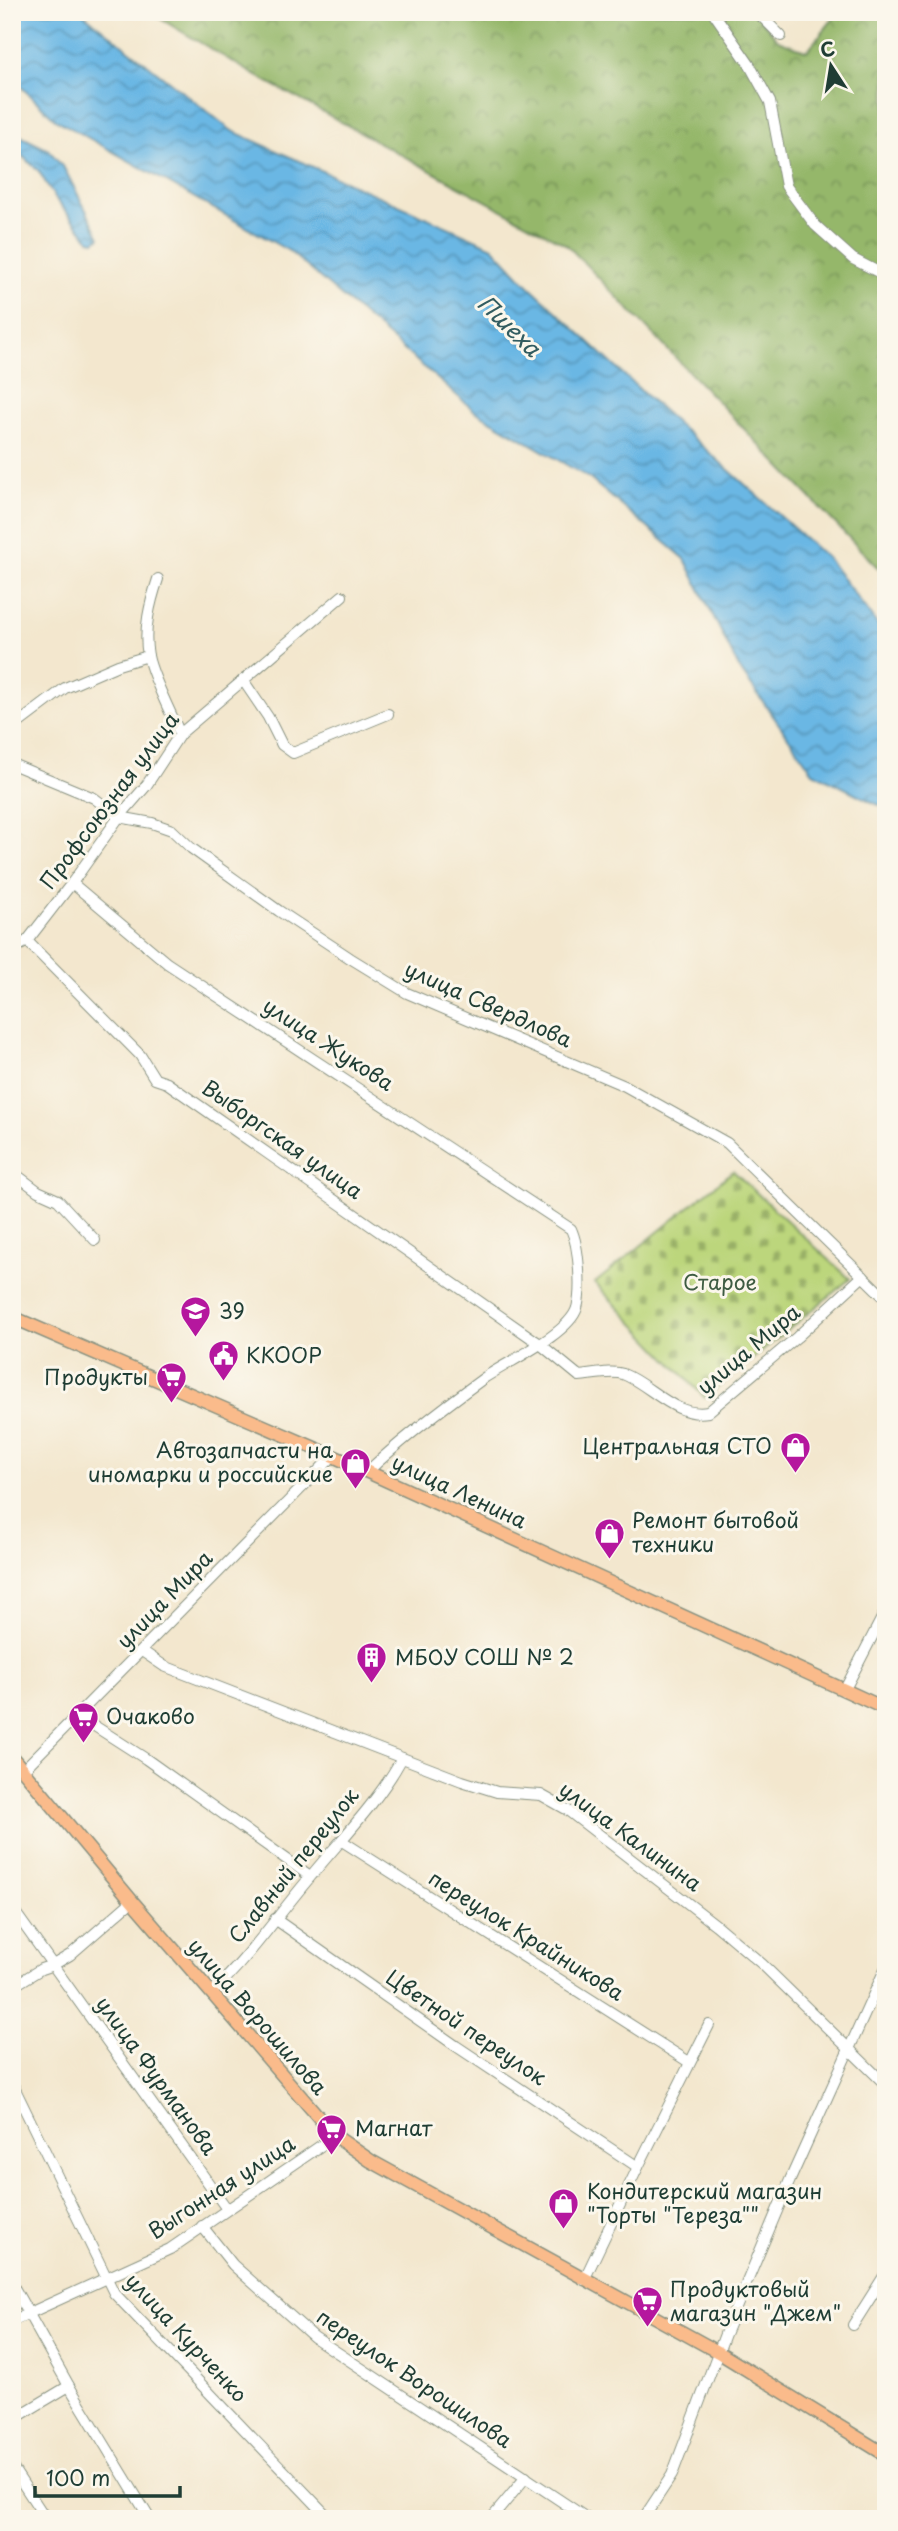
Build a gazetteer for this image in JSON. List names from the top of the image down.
{
  "streets": {
    "main road": ["улица Ленина", "улица Ворошилова"],
    "street": [
      "Профсоюзная улица",
      "улица Свердлова",
      "улица Жукова",
      "Выборгская улица",
      "улица Мира",
      "улица Калинина",
      "Славный переулок",
      "переулок Крайникова",
      "Цветной переулок",
      "улица Фурманова",
      "Выгонная улица",
      "улица Курченко",
      "переулок Ворошилова"
    ]
  },
  "crossings": [
    ["Профсоюзная улица", "улица Свердлова"],
    ["Профсоюзная улица", "улица Жукова"],
    ["Профсоюзная улица", "Выборгская улица"],
    ["улица Свердлова", "улица Мира"],
    ["улица Жукова", "Выборгская улица"],
    ["улица Жукова", "улица Мира"],
    ["Выборгская улица", "улица Мира"],
    ["улица Мира", "улица Ленина"],
    ["улица Мира", "улица Калинина"],
    ["улица Мира", "улица Ворошилова"],
    ["улица Калинина", "Славный переулок"],
    ["Славный переулок", "переулок Крайникова"],
    ["Славный переулок", "улица Ворошилова"],
    ["Славный переулок", "Цветной переулок"],
    ["улица Ворошилова", "Выгонная улица"],
    ["улица Фурманова", "Выгонная улица"],
    ["Выгонная улица", "улица Курченко"],
    ["Выгонная улица", "переулок Ворошилова"]
  ],
  "water": ["Пшеха"],
  "parks": ["Старое"],
  "places": {
    "school or university": ["39"],
    "public building": ["ККООР"],
    "supermarket": [
      "Продукты",
      "Очаково",
      "Магнат",
      "Продуктовый магазин \"Джем\""
    ],
    "shop": [
      "Центральная СТО",
      "Автозапчасти на иномарки и российские",
      "Ремонт бытовой техники",
      "Кондитерский магазин \"Торты \"Тереза\"\""
    ],
    "building": ["МБОУ СОШ № 2"]
  },
  "scale_bar": "100 m",
  "north": "top"
}
